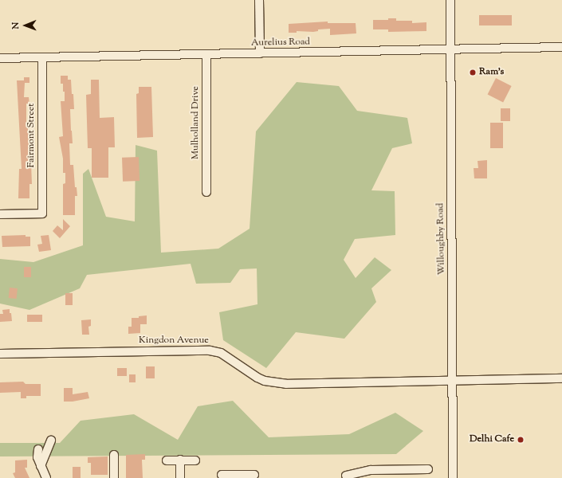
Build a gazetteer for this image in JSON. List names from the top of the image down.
{
  "streets": {
    "street": [
      "Aurelius Road",
      "Mulholland Drive",
      "Fairmont Street",
      "Willoughby Road",
      "Kingdon Avenue"
    ]
  },
  "crossings": [
    ["Aurelius Road", "Mulholland Drive"],
    ["Aurelius Road", "Fairmont Street"],
    ["Aurelius Road", "Willoughby Road"],
    ["Willoughby Road", "Kingdon Avenue"]
  ],
  "places": ["Ram's", "Delhi Cafe"],
  "north": "left"
}
